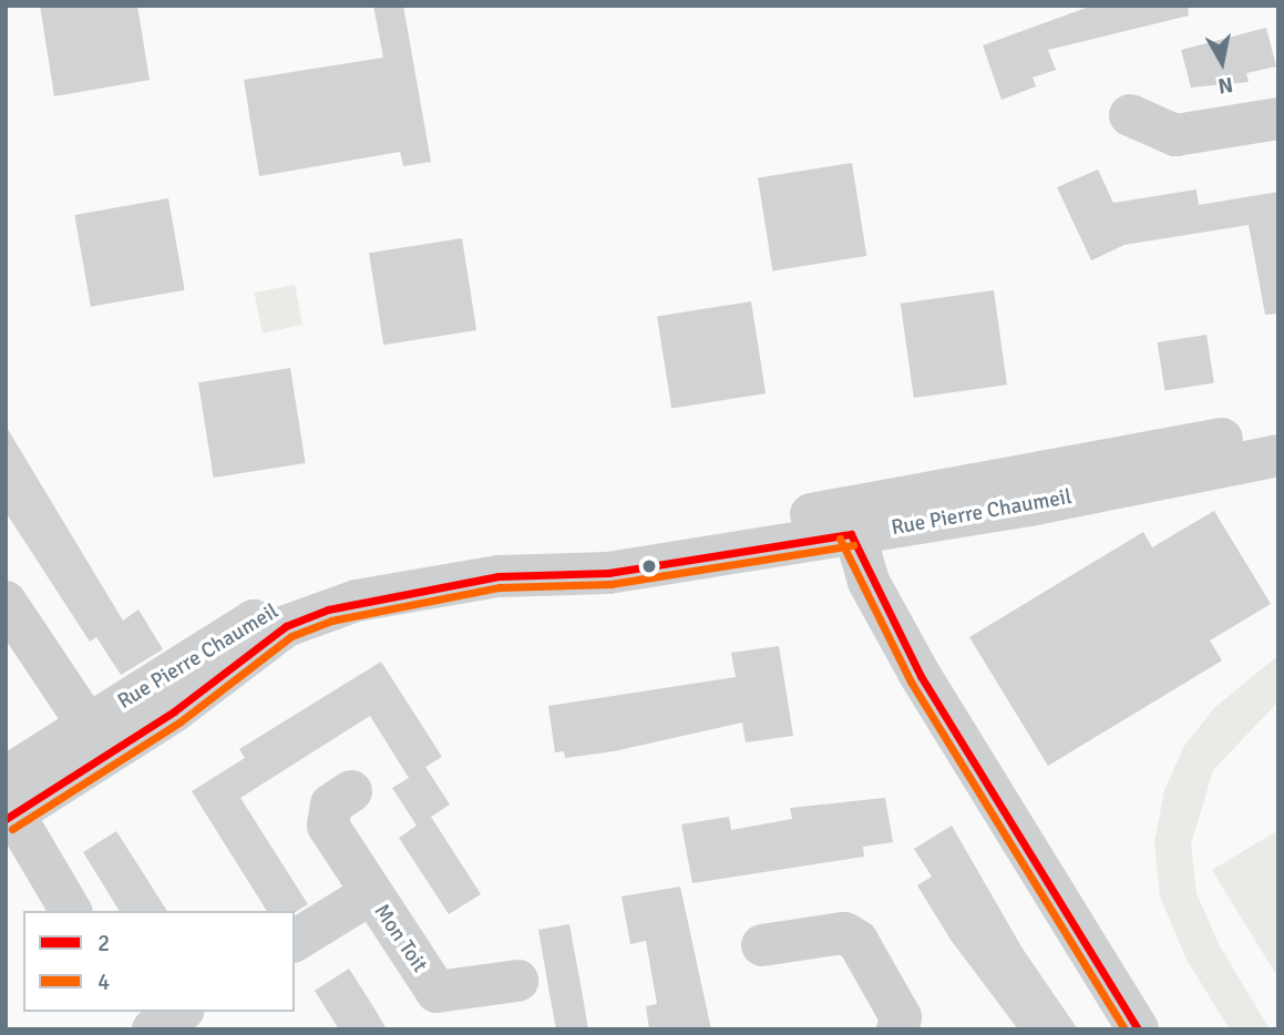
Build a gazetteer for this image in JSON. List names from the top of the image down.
{
  "streets": {
    "street": ["Rue Pierre Chaumeil", "Mon Toit"]
  },
  "lines": ["transit line 2", "transit line 4"],
  "legend": ["2", "4"],
  "north": "bottom"
}
